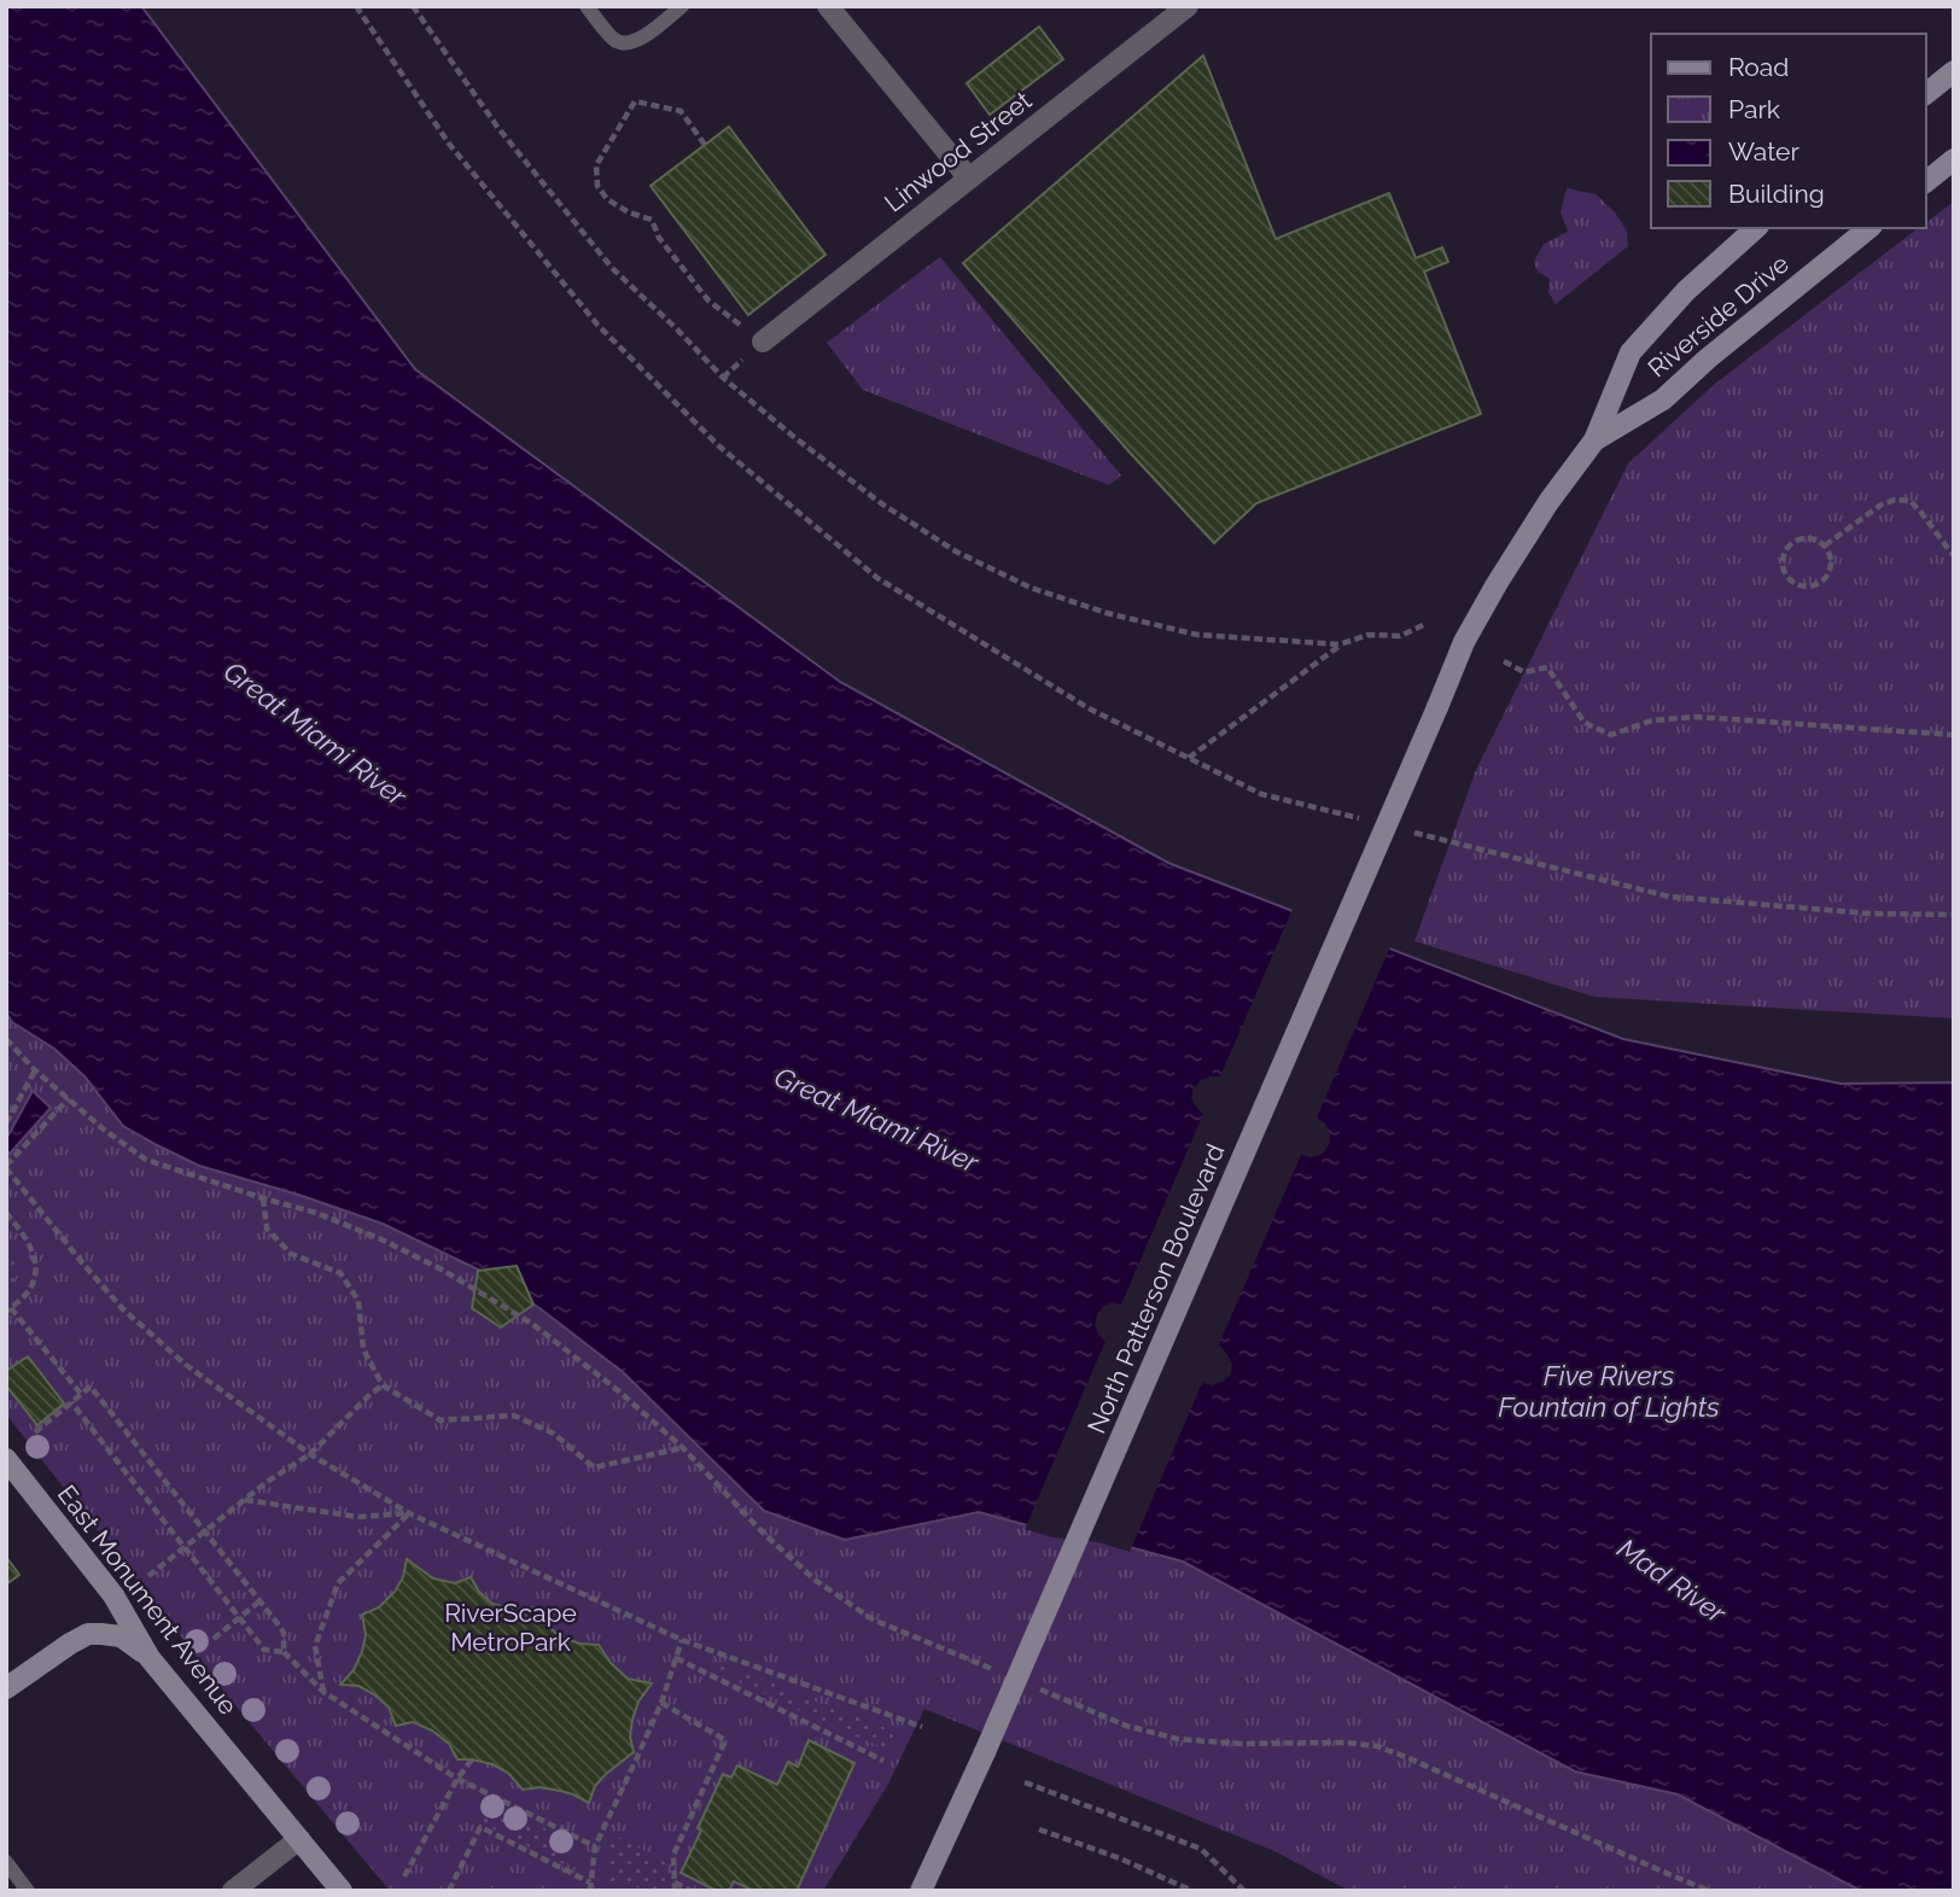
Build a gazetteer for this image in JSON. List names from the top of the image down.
{
  "streets": {
    "main road": ["Riverside Drive", "North Patterson Boulevard", "East Monument Avenue"],
    "street": ["Linwood Street"]
  },
  "crossings": [
    ["Riverside Drive", "North Patterson Boulevard"]
  ],
  "water": ["Great Miami River", "Five Rivers Fountain of Lights", "Mad River"],
  "parks": ["RiverScape MetroPark"],
  "legend": [
    "Road",
    "Park",
    "Water",
    "Building"
  ]
}
